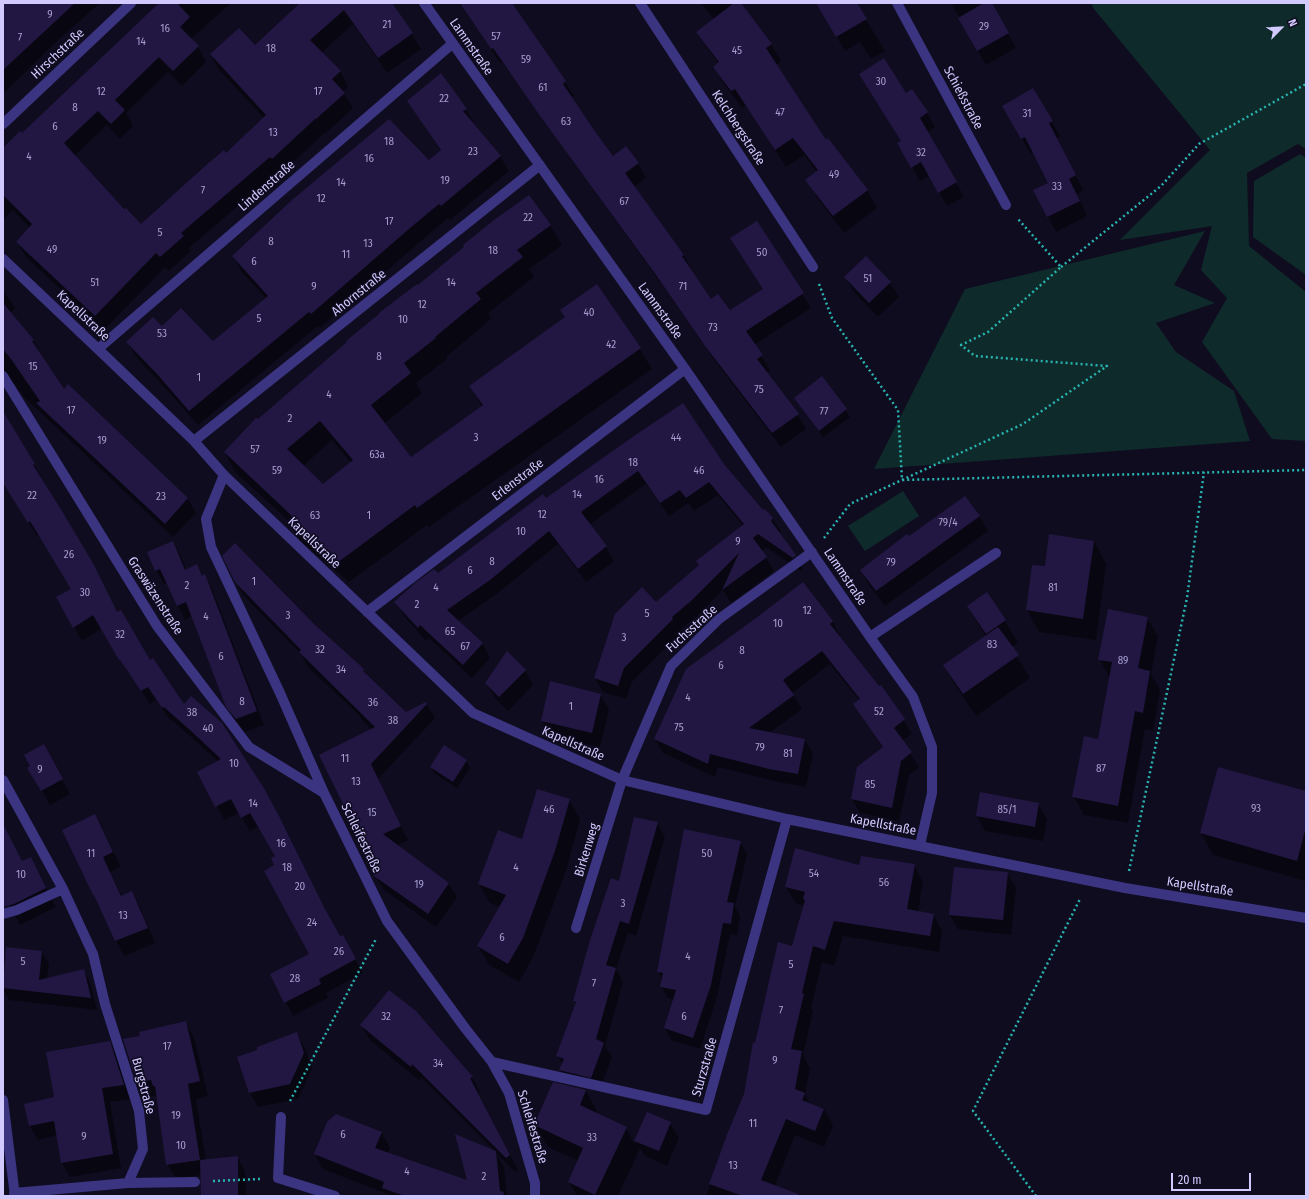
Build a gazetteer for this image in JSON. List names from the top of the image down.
{
  "streets": {
    "street": [
      "Lammstraße",
      "Hirschstraße",
      "Schießstraße",
      "Kelchbergstraße",
      "Lindenstraße",
      "Ahornstraße",
      "Kapellstraße",
      "Erlenstraße",
      "Graswäzenstraße",
      "Fuchsstraße",
      "Schleifestraße",
      "Birkenweg",
      "Sturzstraße",
      "Burgstraße"
    ]
  },
  "crossings": [
    ["Lammstraße", "Lindenstraße"],
    ["Lammstraße", "Ahornstraße"],
    ["Lammstraße", "Kapellstraße"],
    ["Lammstraße", "Erlenstraße"],
    ["Lammstraße", "Fuchsstraße"],
    ["Lindenstraße", "Kapellstraße"],
    ["Ahornstraße", "Kapellstraße"],
    ["Kapellstraße", "Erlenstraße"],
    ["Kapellstraße", "Fuchsstraße"],
    ["Kapellstraße", "Schleifestraße"],
    ["Kapellstraße", "Birkenweg"],
    ["Kapellstraße", "Sturzstraße"],
    ["Graswäzenstraße", "Schleifestraße"],
    ["Fuchsstraße", "Birkenweg"],
    ["Schleifestraße", "Sturzstraße"]
  ],
  "house_numbers": [
    "9",
    "21",
    "29",
    "16",
    "57",
    "7",
    "14",
    "18",
    "45",
    "59",
    "30",
    "61",
    "12",
    "17",
    "22",
    "8",
    "47",
    "31",
    "63",
    "6",
    "13",
    "18",
    "23",
    "32",
    "4",
    "16",
    "49",
    "19",
    "14",
    "33",
    "7",
    "12",
    "67",
    "22",
    "17",
    "5",
    "8",
    "13",
    "49",
    "18",
    "50",
    "11",
    "6",
    "51",
    "51",
    "14",
    "9",
    "71",
    "12",
    "40",
    "5",
    "10",
    "73",
    "53",
    "42",
    "8",
    "15",
    "1",
    "75",
    "4",
    "17",
    "77",
    "2",
    "3",
    "44",
    "19",
    "57",
    "63a",
    "18",
    "59",
    "46",
    "16",
    "14",
    "22",
    "23",
    "12",
    "63",
    "1",
    "79/4",
    "10",
    "9",
    "26",
    "8",
    "79",
    "6",
    "1",
    "2",
    "4",
    "81",
    "30",
    "2",
    "12",
    "5",
    "3",
    "4",
    "10",
    "65",
    "32",
    "3",
    "83",
    "67",
    "32",
    "8",
    "6",
    "89",
    "6",
    "34",
    "4",
    "8",
    "36",
    "1",
    "52",
    "38",
    "38",
    "75",
    "40",
    "79",
    "81",
    "11",
    "10",
    "87",
    "9",
    "13",
    "85",
    "14",
    "93",
    "46",
    "85/1",
    "15",
    "16",
    "11",
    "50",
    "18",
    "4",
    "54",
    "10",
    "56",
    "19",
    "20",
    "3",
    "13",
    "24",
    "6",
    "26",
    "4",
    "5",
    "5",
    "28",
    "7",
    "7",
    "32",
    "6",
    "17",
    "9",
    "34",
    "19",
    "11",
    "6",
    "9",
    "33",
    "10",
    "13",
    "4",
    "2"
  ],
  "scale_bar": "20 m",
  "north": "top right"
}
